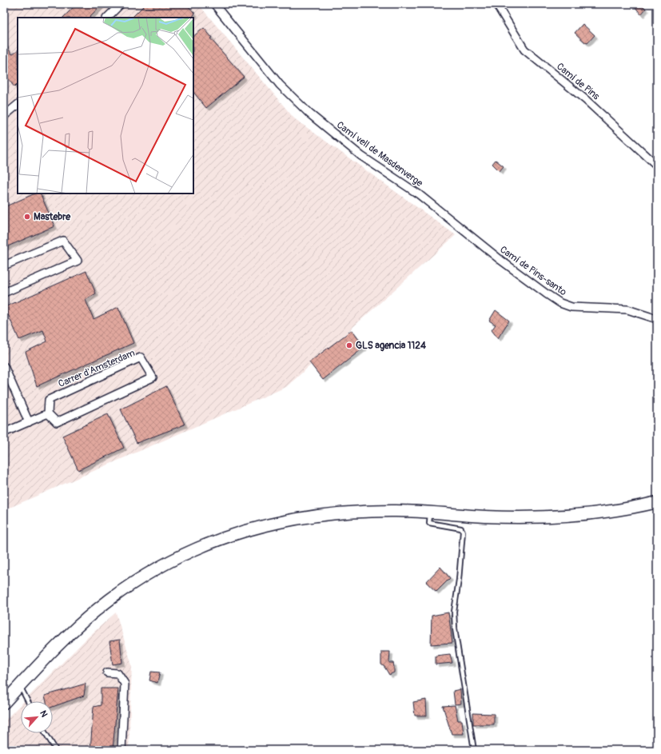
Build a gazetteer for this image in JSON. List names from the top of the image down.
{
  "streets": {
    "street": [
      "Camí de Pins",
      "Camí vell de Masdenverge",
      "Camí de Pins-santo",
      "Carrer d'Amsterdam"
    ]
  },
  "crossings": [
    ["Camí vell de Masdenverge", "Camí de Pins-santo"]
  ],
  "places": ["Mastebre", "GLS agencia 1124"],
  "north": "top right"
}
